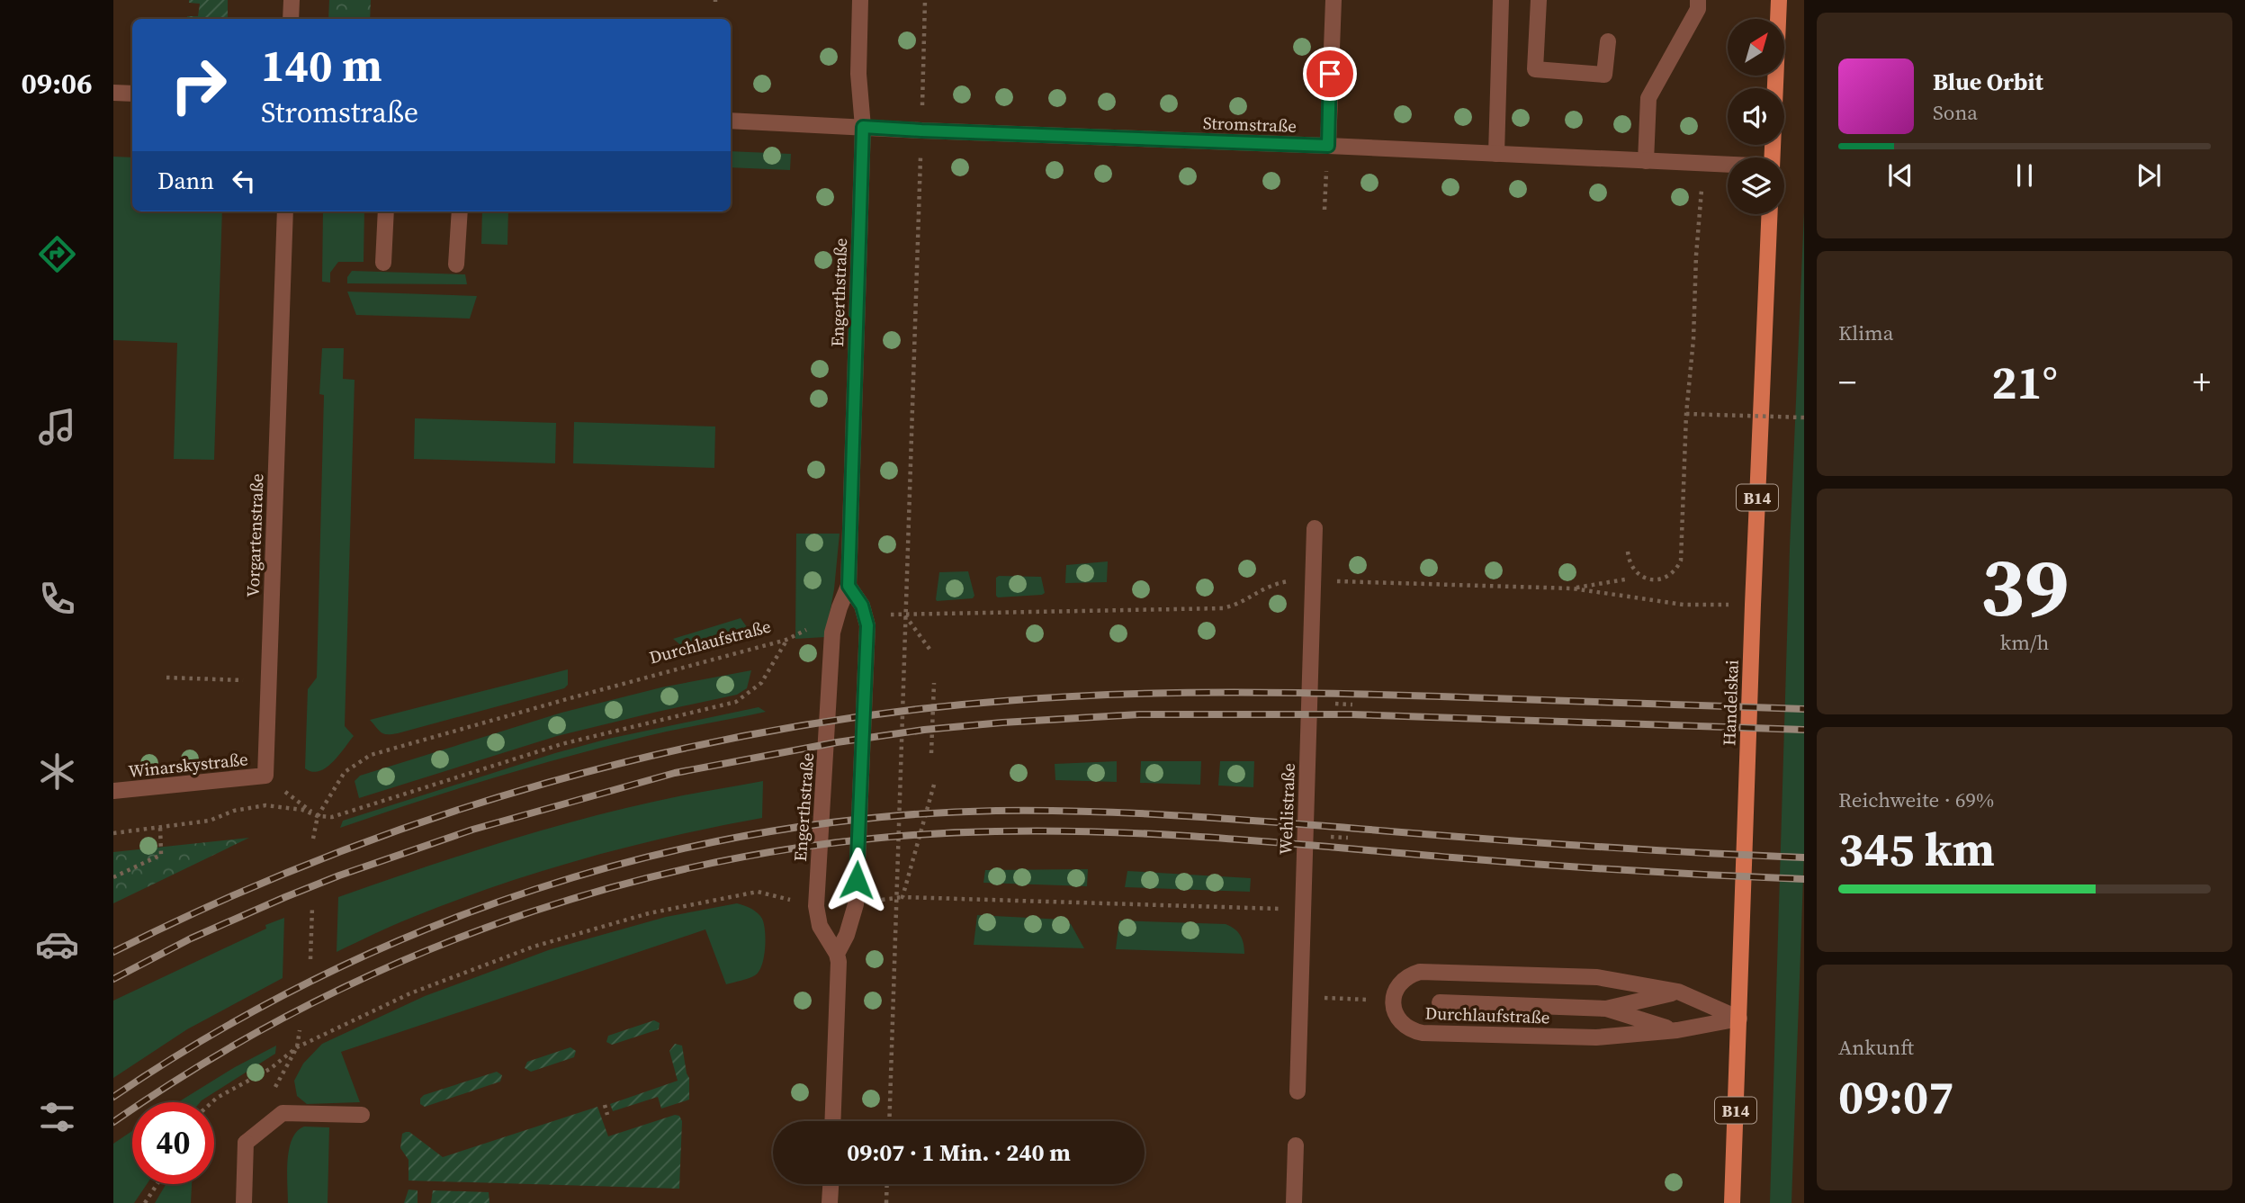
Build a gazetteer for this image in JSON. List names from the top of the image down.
{
  "streets": {
    "main road": ["B14", "Handelskai"],
    "street": [
      "Stromstraße",
      "Engerthstraße",
      "Vorgartenstraße",
      "Durchlaufstraße",
      "Winarskystraße",
      "Wehlistraße"
    ]
  },
  "crossings": [
    ["Stromstraße", "Engerthstraße"],
    ["Vorgartenstraße", "Winarskystraße"],
    ["Durchlaufstraße", "Handelskai"]
  ],
  "north": "top right",
  "page": {
    "tabs": "09:06",
    "turn": ["140 m", "Stromstraße"],
    "song": ["Blue Orbit", "Sona"],
    "then": "Dann",
    "tile": [
      "Klima",
      ["39", "km/h"],
      ["Reichweite · 69%", "345 km"],
      ["Ankunft", "09:07"]
    ],
    "heat": ["−", "21°", "+"],
    "limit": "40",
    "trip": "09:07 · 1 Min. · 240 m"
  }
}
